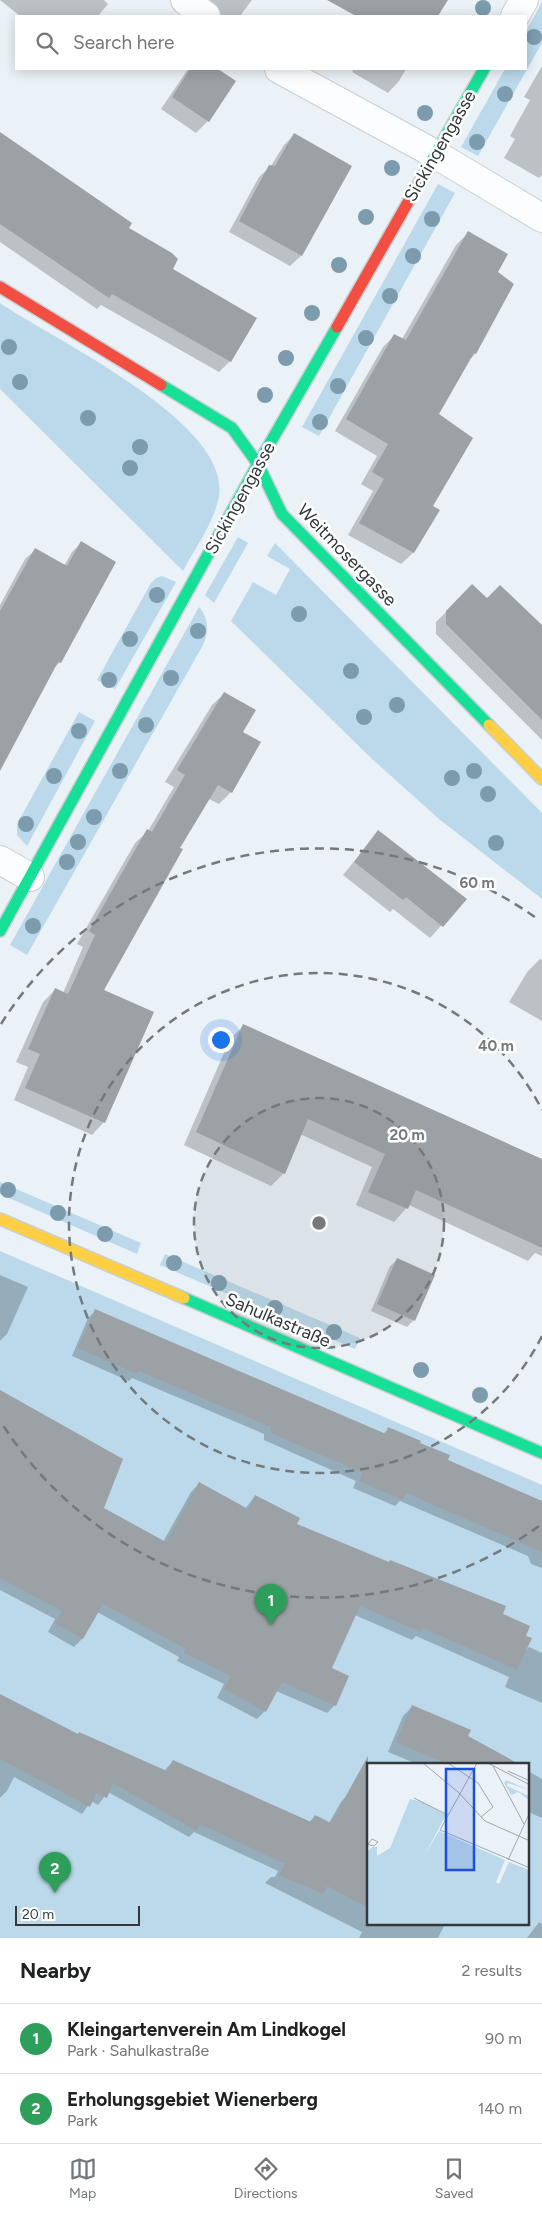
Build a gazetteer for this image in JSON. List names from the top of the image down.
{
  "streets": {
    "street": ["Sickingengasse", "Weitmosergasse", "Sahulkastraße"]
  },
  "crossings": [
    ["Sickingengasse", "Weitmosergasse"]
  ],
  "scale_bar": "20 m",
  "page": {
    "search": "Search here",
    "pins": ["1", "2"],
    "scale": "20 m",
    "heading": ["Nearby", "2 results"],
    "list": [
      {
        "mark": "1",
        "name": "Kleingartenverein Am Lindkogel",
        "note": "Park · Sahulkastraße",
        "value": "90 m"
      },
      {
        "mark": "2",
        "name": "Erholungsgebiet Wienerberg",
        "note": "Park",
        "value": "140 m"
      }
    ],
    "nav": ["Map", "Directions", "Saved"]
  },
  "rings": ["60 m", "40 m", "20 m"]
}
